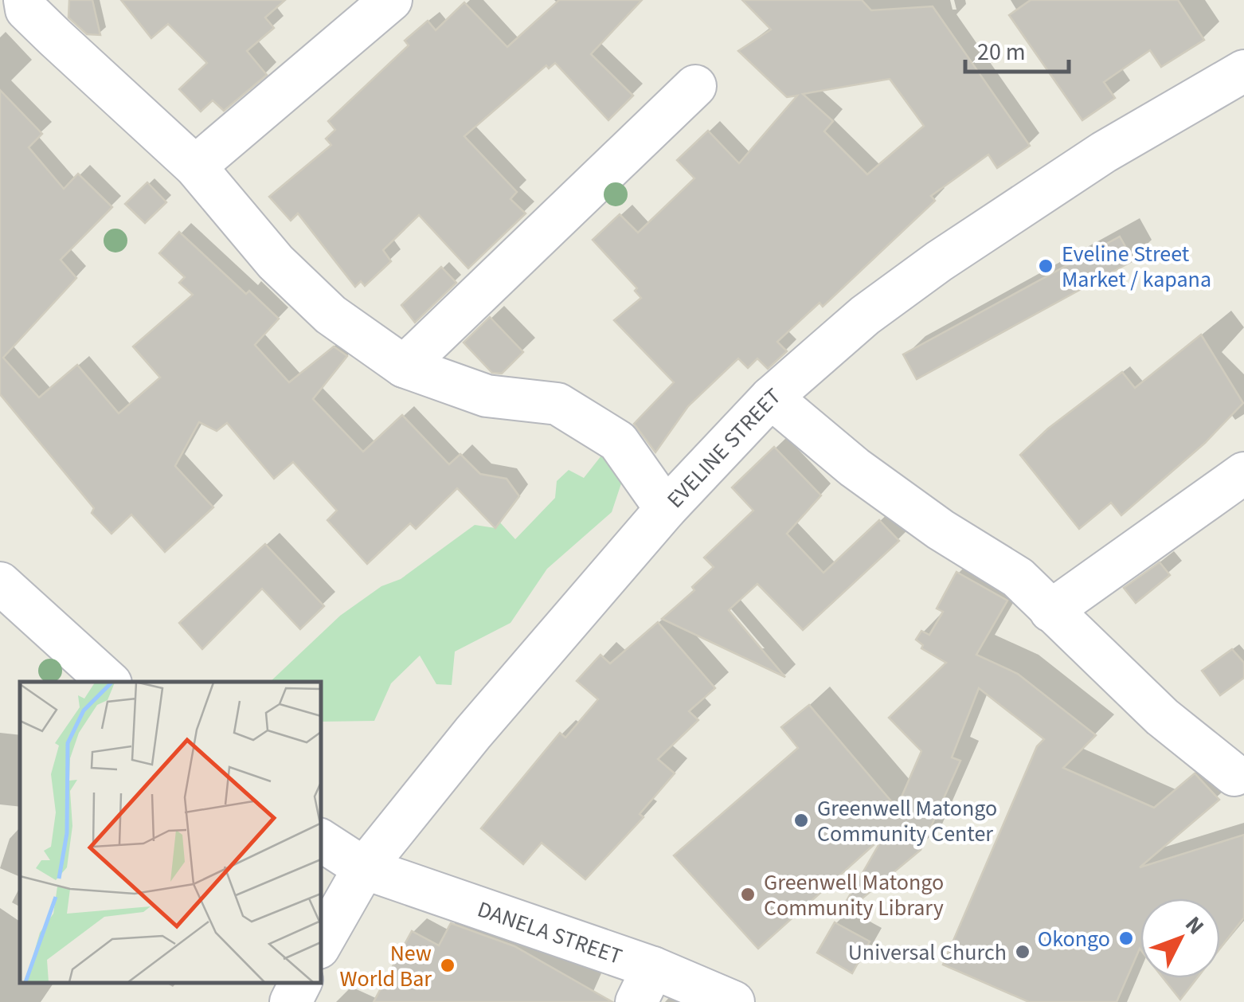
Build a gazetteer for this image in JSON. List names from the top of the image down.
{
  "streets": {
    "street": ["EVELINE STREET", "DANELA STREET"]
  },
  "crossings": [
    ["EVELINE STREET", "DANELA STREET"]
  ],
  "places": [
    "Eveline Street Market / kapana",
    "Greenwell Matongo Community Center",
    "Greenwell Matongo Community Library",
    "Okongo",
    "Universal Church",
    "New World Bar"
  ],
  "scale_bar": "20 m",
  "north": "top right"
}
